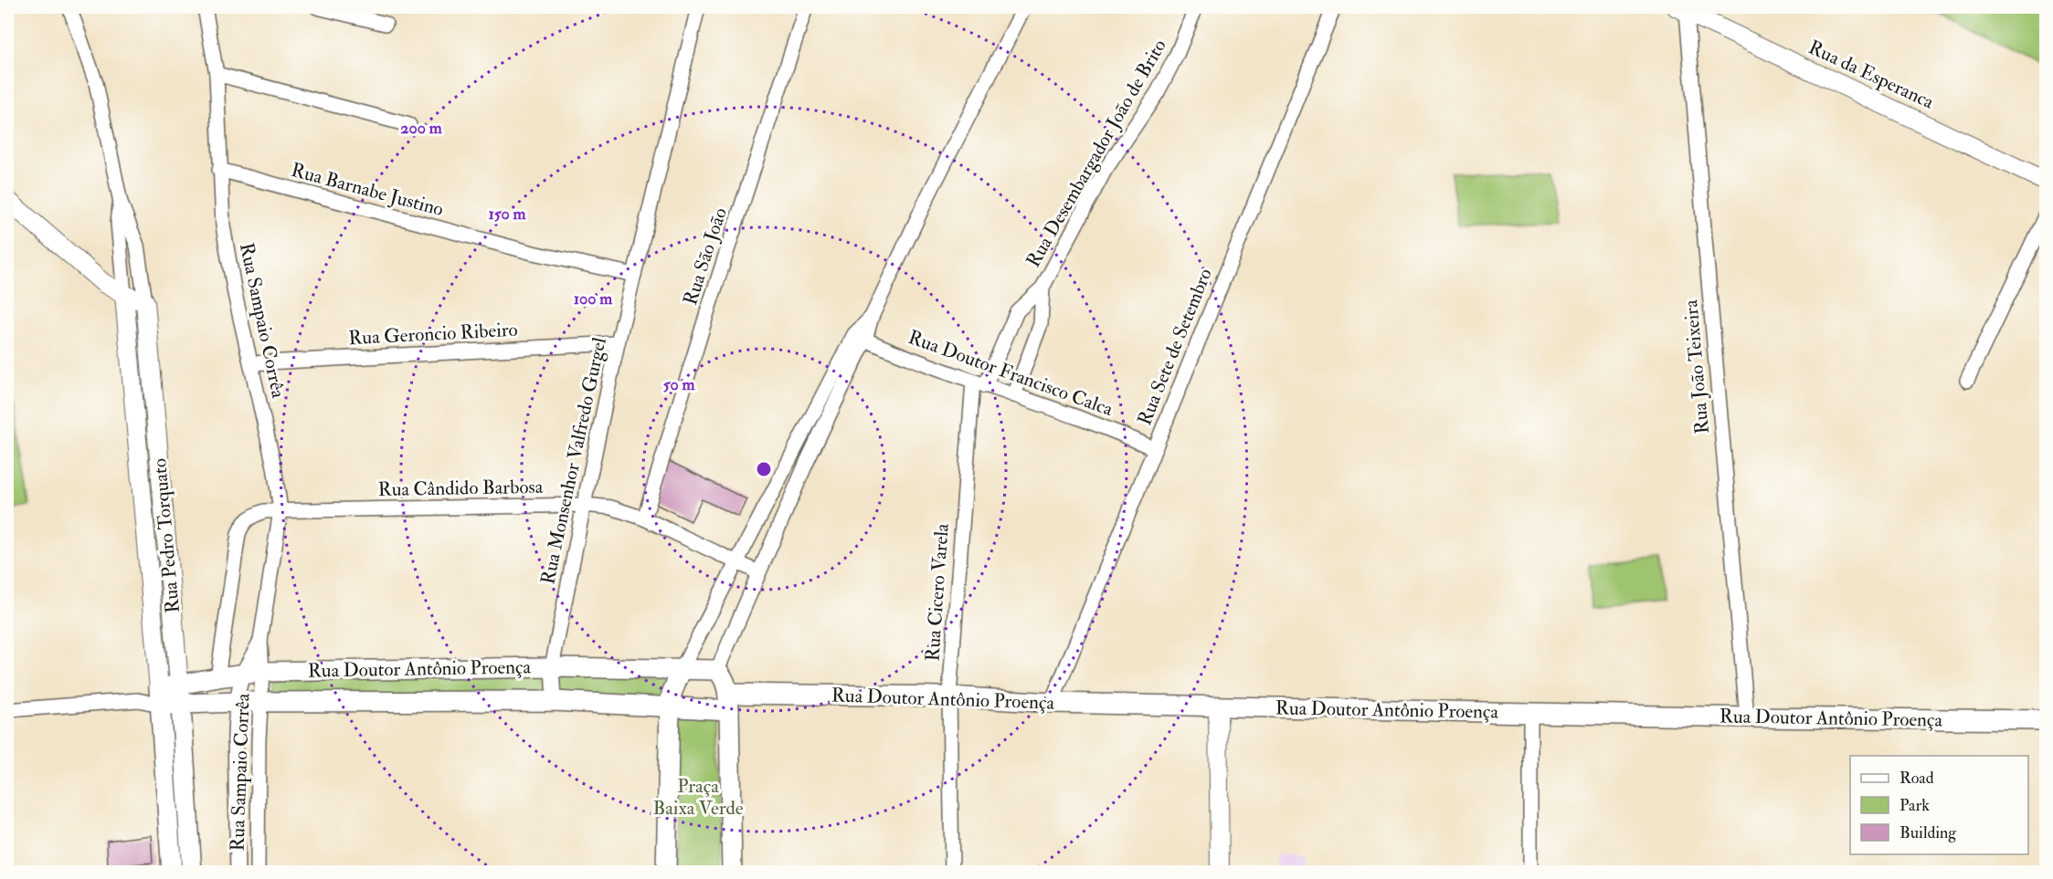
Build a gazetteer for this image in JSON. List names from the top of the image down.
{
  "streets": {
    "main road": ["Rua Pedro Torquato", "Rua Doutor Antônio Proença"],
    "street": [
      "Rua da Esperanca",
      "Rua Desembargador João de Brito",
      "Rua Barnabe Justino",
      "Rua São João",
      "Rua Sampaio Corrêa",
      "Rua Geroncio Ribeiro",
      "Rua Sete de Setembro",
      "Rua João Teixeira",
      "Rua Doutor Francisco Calca",
      "Rua Monsenhor Valfredo Gurgel",
      "Rua Cândido Barbosa",
      "Rua Cicero Varela"
    ]
  },
  "crossings": [
    ["Rua da Esperanca", "Rua João Teixeira"],
    ["Rua Desembargador João de Brito", "Rua Doutor Francisco Calca"],
    ["Rua Desembargador João de Brito", "Rua Cicero Varela"],
    ["Rua Barnabe Justino", "Rua Sampaio Corrêa"],
    ["Rua Barnabe Justino", "Rua Monsenhor Valfredo Gurgel"],
    ["Rua São João", "Rua Cândido Barbosa"],
    ["Rua Sampaio Corrêa", "Rua Geroncio Ribeiro"],
    ["Rua Sampaio Corrêa", "Rua Cândido Barbosa"],
    ["Rua Sampaio Corrêa", "Rua Doutor Antônio Proença"],
    ["Rua Geroncio Ribeiro", "Rua Monsenhor Valfredo Gurgel"],
    ["Rua Sete de Setembro", "Rua Doutor Francisco Calca"],
    ["Rua Sete de Setembro", "Rua Doutor Antônio Proença"],
    ["Rua João Teixeira", "Rua Doutor Antônio Proença"],
    ["Rua Doutor Francisco Calca", "Rua Cicero Varela"],
    ["Rua Monsenhor Valfredo Gurgel", "Rua Cândido Barbosa"],
    ["Rua Monsenhor Valfredo Gurgel", "Rua Doutor Antônio Proença"],
    ["Rua Cândido Barbosa", "Rua Doutor Antônio Proença"],
    ["Rua Pedro Torquato", "Rua Doutor Antônio Proença"],
    ["Rua Cicero Varela", "Rua Doutor Antônio Proença"]
  ],
  "parks": ["Praça Baixa Verde"],
  "legend": ["Road", "Park", "Building"],
  "rings": [
    "200 m",
    "150 m",
    "100 m",
    "50 m"
  ]
}
